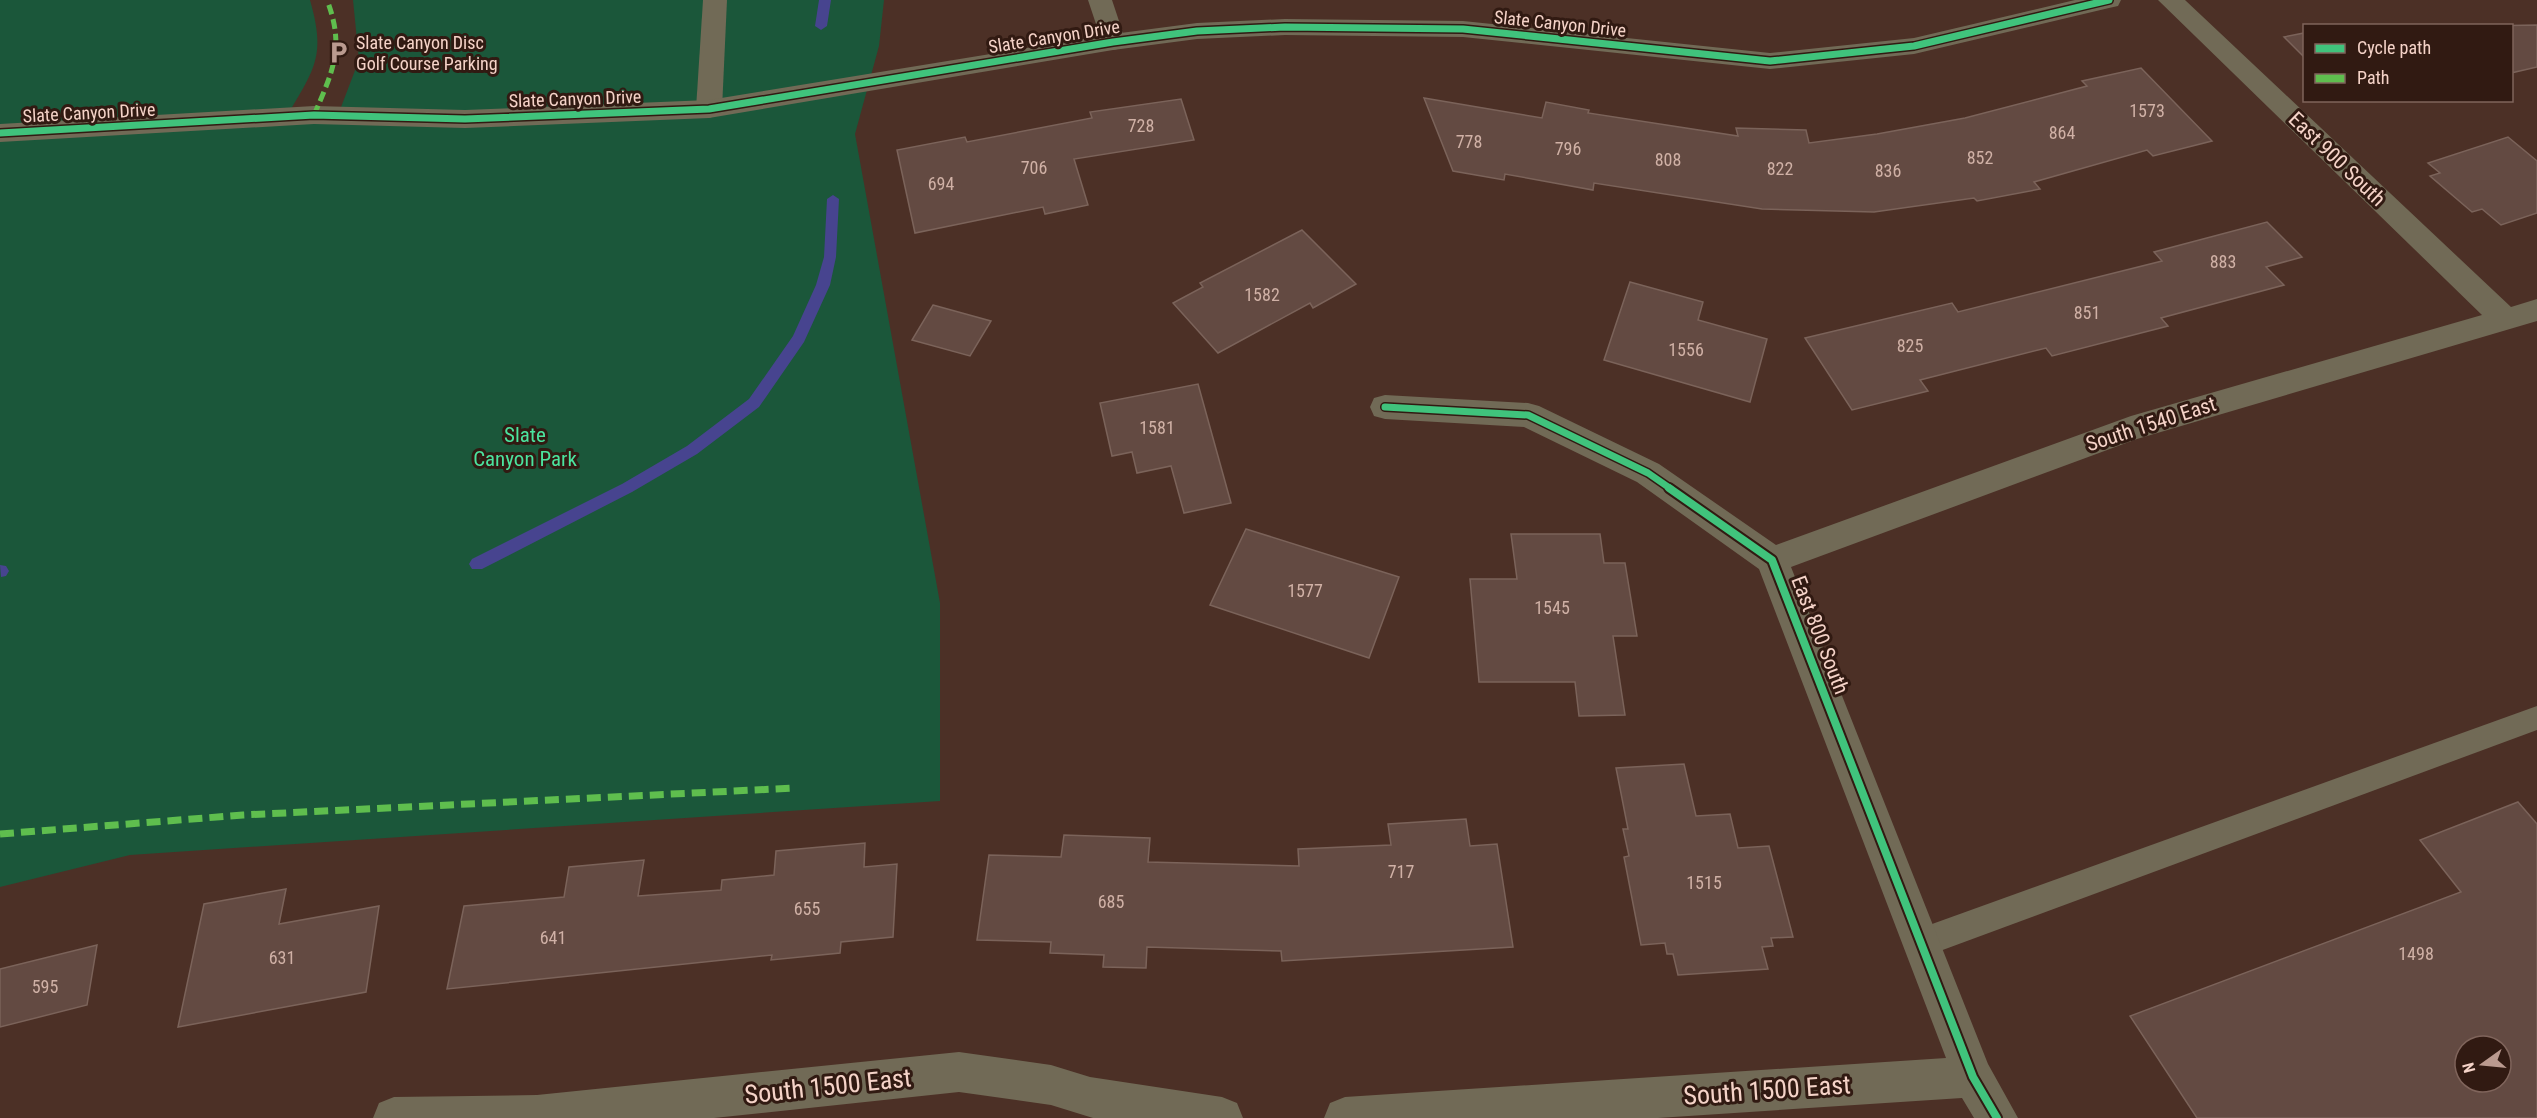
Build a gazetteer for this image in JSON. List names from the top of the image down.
{
  "streets": {
    "street": [
      "Slate Canyon Drive",
      "East 900 South",
      "South 1540 East",
      "East 800 South",
      "South 1500 East"
    ]
  },
  "crossings": [
    ["East 900 South", "South 1540 East"],
    ["South 1540 East", "East 800 South"],
    ["East 800 South", "South 1500 East"]
  ],
  "parks": ["Slate Canyon Park"],
  "places": {
    "parking": ["Slate Canyon Disc Golf Course Parking"]
  },
  "house_numbers": [
    "1573",
    "728",
    "864",
    "778",
    "796",
    "852",
    "808",
    "706",
    "822",
    "836",
    "694",
    "883",
    "1582",
    "851",
    "825",
    "1556",
    "1581",
    "1577",
    "1545",
    "717",
    "1515",
    "685",
    "655",
    "641",
    "1498",
    "631",
    "595"
  ],
  "legend": ["Cycle path", "Path"],
  "north": "left"
}
